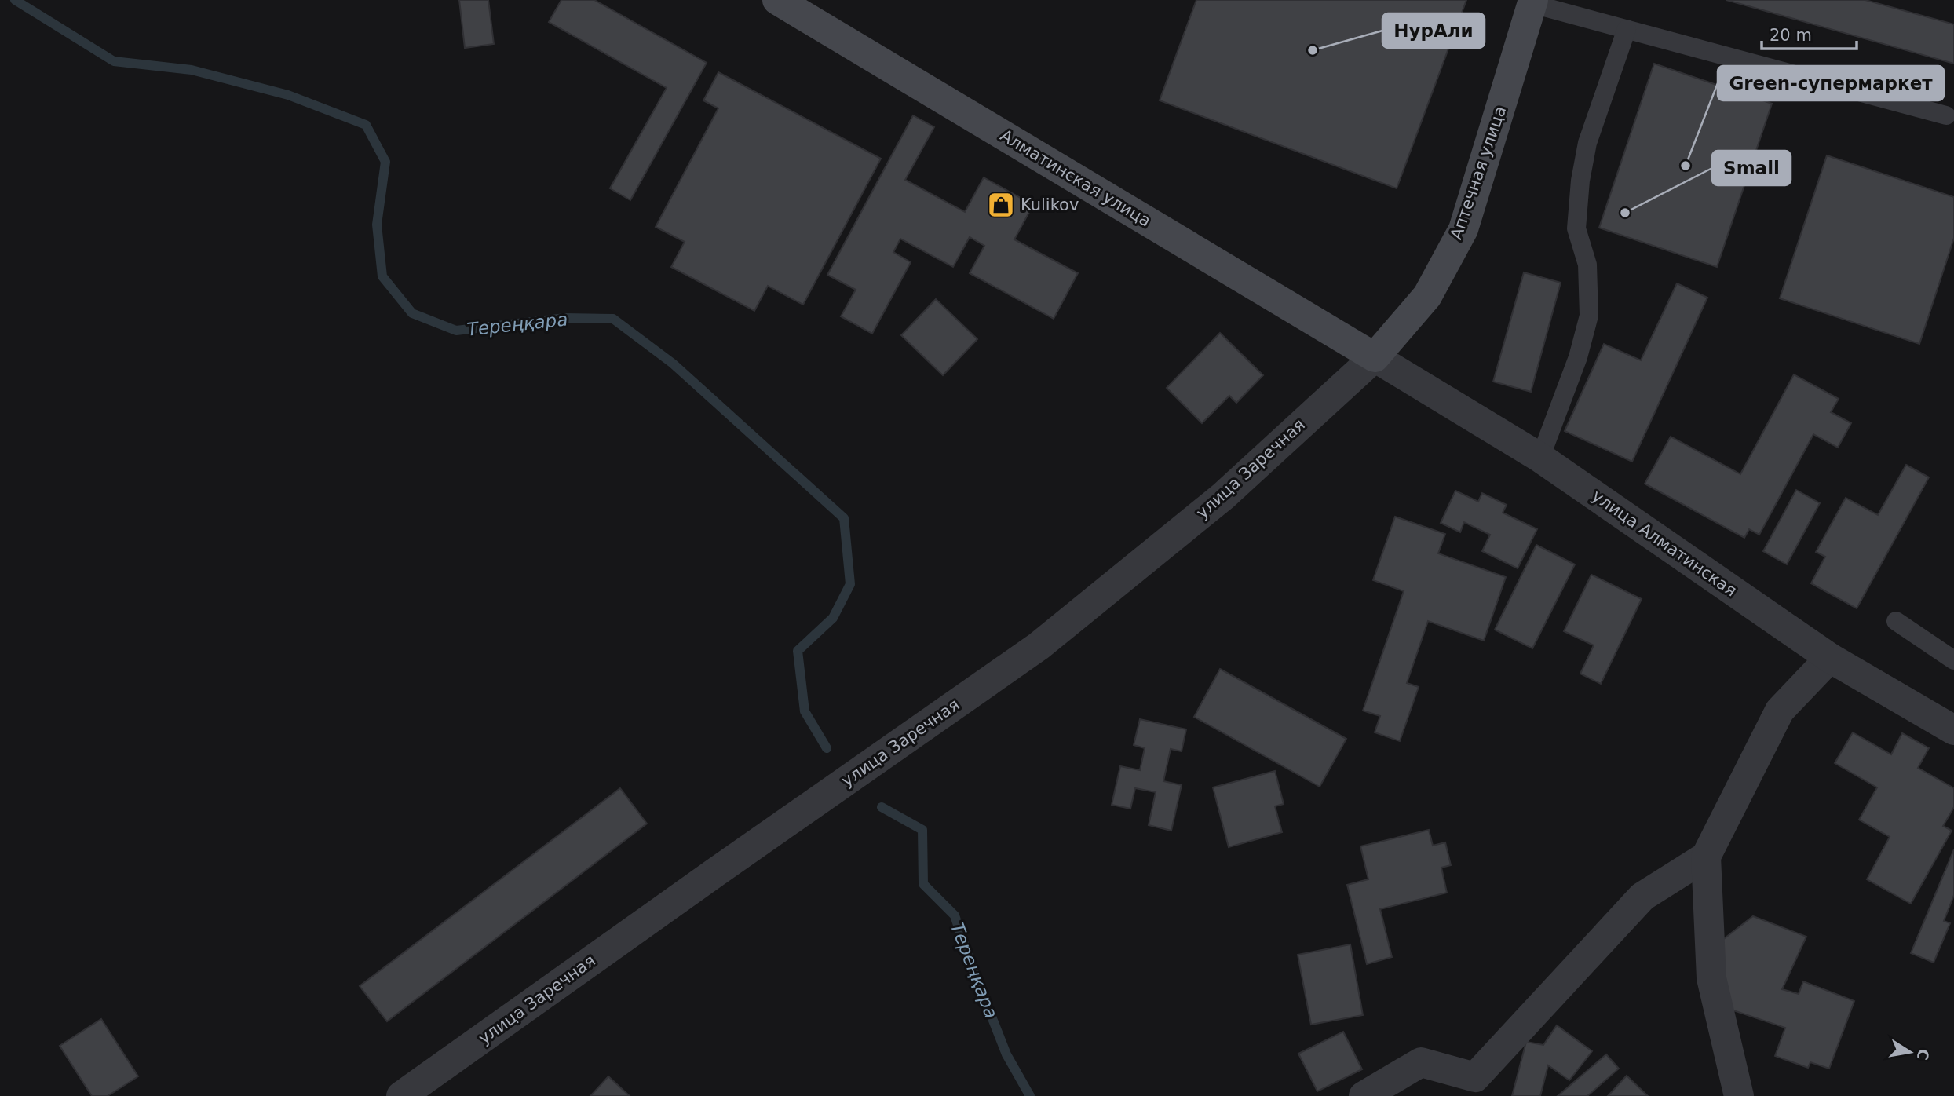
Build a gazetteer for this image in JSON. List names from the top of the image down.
{
  "streets": {
    "main road": ["Аптечная улица", "Алматинская улица"],
    "street": ["улица Заречная", "улица Алматинская"]
  },
  "crossings": [
    ["Аптечная улица", "Алматинская улица"],
    ["Аптечная улица", "улица Заречная"],
    ["Аптечная улица", "улица Алматинская"],
    ["Алматинская улица", "улица Заречная"],
    ["Алматинская улица", "улица Алматинская"],
    ["улица Заречная", "улица Алматинская"]
  ],
  "water": ["Тереңқара"],
  "places": {
    "other": ["НурАли", "Green-супермаркет", "Small"],
    "shop": ["Kulikov"]
  },
  "scale_bar": "20 m",
  "north": "right"
}
